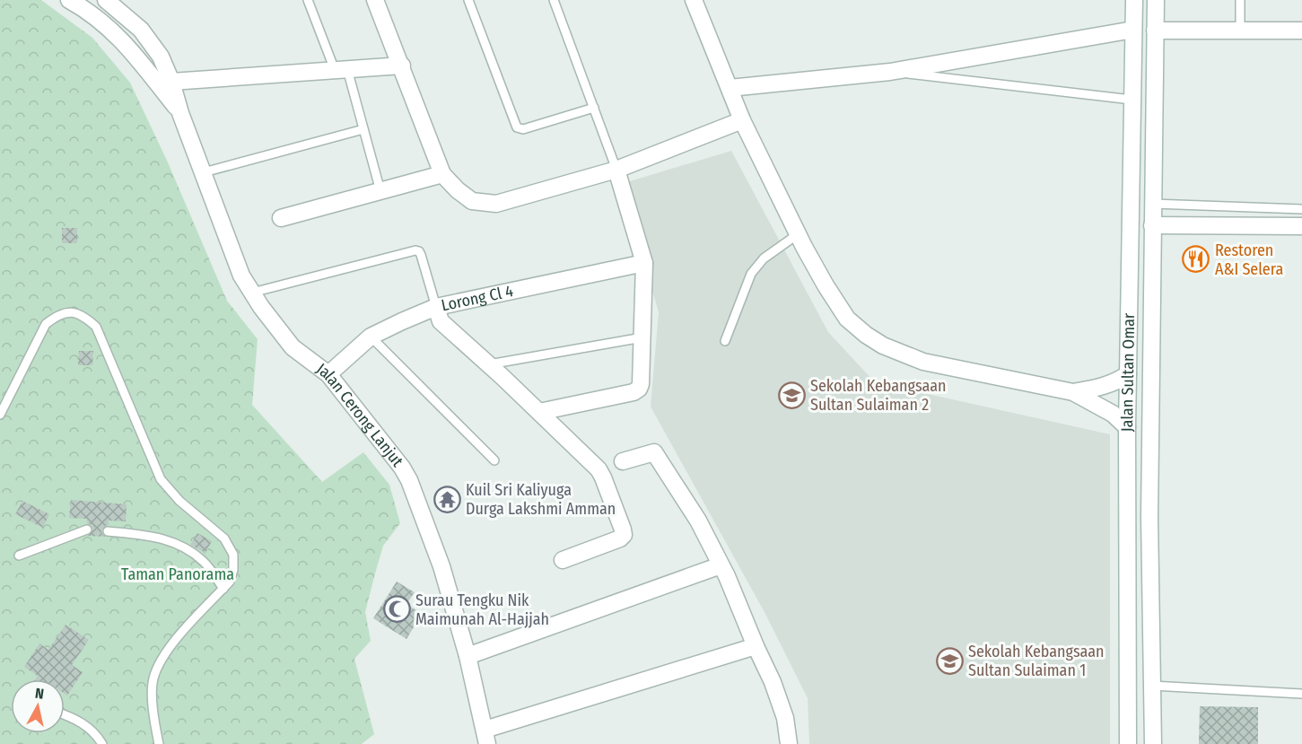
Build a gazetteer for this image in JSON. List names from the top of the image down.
{
  "streets": {
    "street": ["Lorong Cl 4", "Jalan Sultan Omar", "Jalan Cerong Lanjut"]
  },
  "crossings": [
    ["Lorong Cl 4", "Jalan Cerong Lanjut"]
  ],
  "parks": ["Taman Panorama"],
  "places": {
    "restaurant": ["Restoren A&I Selera"],
    "school or university": ["Sekolah Kebangsaan Sultan Sulaiman 2", "Sekolah Kebangsaan Sultan Sulaiman 1"],
    "temple": ["Kuil Sri Kaliyuga Durga Lakshmi Amman"],
    "mosque": ["Surau Tengku Nik Maimunah Al-Hajjah"]
  },
  "north": "top"
}
